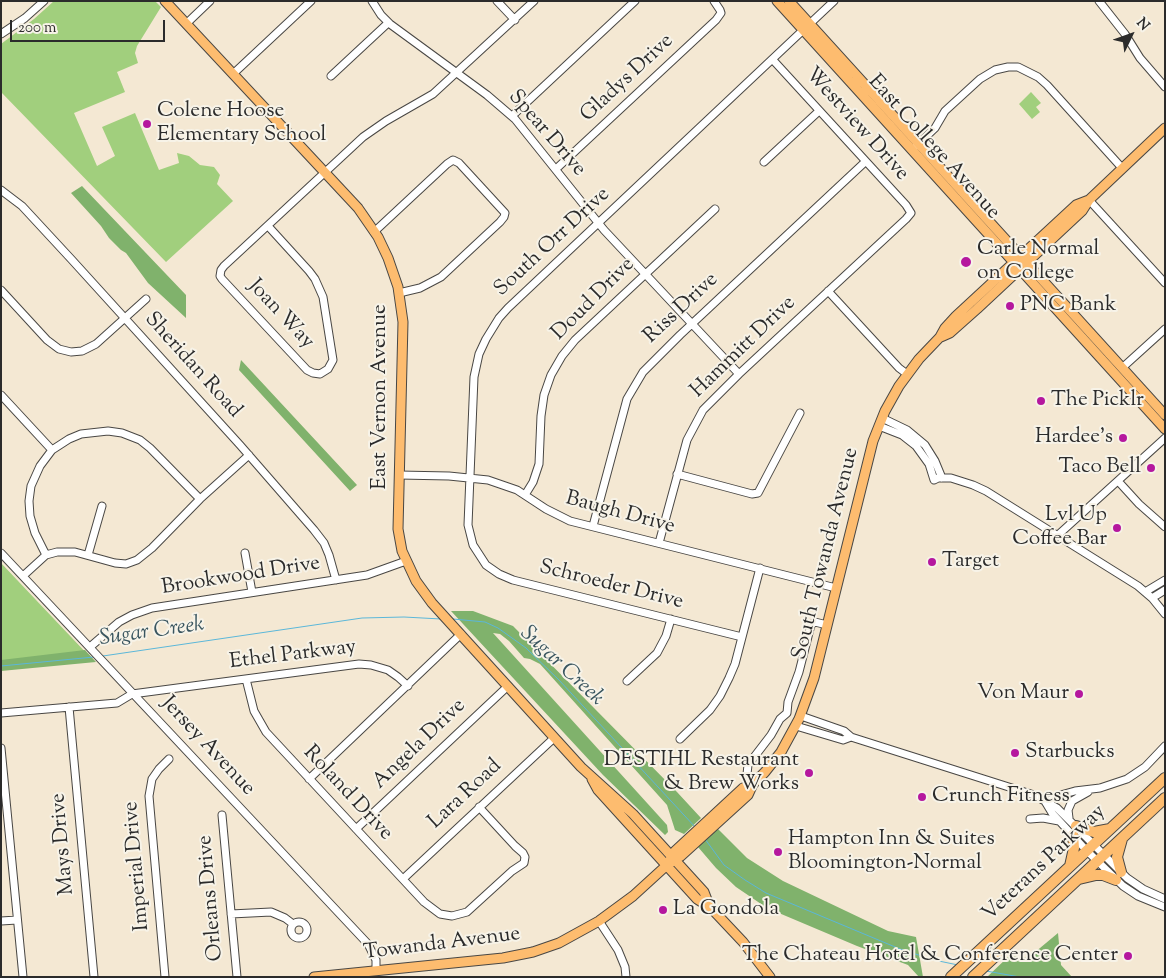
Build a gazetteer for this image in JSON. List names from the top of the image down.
{
  "streets": {
    "highway": ["Veterans Parkway"],
    "main road": [
      "East College Avenue",
      "East Vernon Avenue",
      "South Towanda Avenue",
      "Towanda Avenue"
    ],
    "street": [
      "Gladys Drive",
      "Westview Drive",
      "Spear Drive",
      "South Orr Drive",
      "Doud Drive",
      "Riss Drive",
      "Joan Way",
      "Hammitt Drive",
      "Sheridan Road",
      "Baugh Drive",
      "Brookwood Drive",
      "Schroeder Drive",
      "Ethel Parkway",
      "Angela Drive",
      "Jersey Avenue",
      "Roland Drive",
      "Lara Road",
      "Mays Drive",
      "Imperial Drive",
      "Orleans Drive"
    ]
  },
  "crossings": [
    ["Gladys Drive", "Spear Drive"],
    ["Westview Drive", "South Orr Drive"],
    ["Westview Drive", "Riss Drive"],
    ["Westview Drive", "Hammitt Drive"],
    ["Spear Drive", "South Orr Drive"],
    ["Spear Drive", "Doud Drive"],
    ["Spear Drive", "Riss Drive"],
    ["Spear Drive", "Hammitt Drive"],
    ["East College Avenue", "South Orr Drive"],
    ["East College Avenue", "South Towanda Avenue"],
    ["South Orr Drive", "Baugh Drive"],
    ["South Orr Drive", "Schroeder Drive"],
    ["Doud Drive", "Baugh Drive"],
    ["Riss Drive", "Baugh Drive"],
    ["Hammitt Drive", "Baugh Drive"],
    ["Sheridan Road", "Brookwood Drive"],
    ["East Vernon Avenue", "Baugh Drive"],
    ["East Vernon Avenue", "South Towanda Avenue"],
    ["East Vernon Avenue", "Brookwood Drive"],
    ["East Vernon Avenue", "Angela Drive"],
    ["East Vernon Avenue", "Lara Road"],
    ["East Vernon Avenue", "Towanda Avenue"],
    ["Baugh Drive", "South Towanda Avenue"],
    ["South Towanda Avenue", "Towanda Avenue"],
    ["Brookwood Drive", "Jersey Avenue"],
    ["Ethel Parkway", "Jersey Avenue"],
    ["Ethel Parkway", "Roland Drive"],
    ["Ethel Parkway", "Mays Drive"],
    ["Angela Drive", "Roland Drive"],
    ["Jersey Avenue", "Towanda Avenue"],
    ["Roland Drive", "Lara Road"]
  ],
  "water": ["Sugar Creek"],
  "places": [
    "Colene Hoose Elementary School",
    "Carle Normal on College",
    "PNC Bank",
    "The Picklr",
    "Hardee's",
    "Taco Bell",
    "Lvl Up Coffee Bar",
    "Target",
    "Von Maur",
    "Starbucks",
    "DESTIHL Restaurant & Brew Works",
    "Crunch Fitness",
    "Hampton Inn & Suites Bloomington-Normal",
    "La Gondola",
    "The Chateau Hotel & Conference Center"
  ],
  "scale_bar": "200 m",
  "north": "top right"
}
